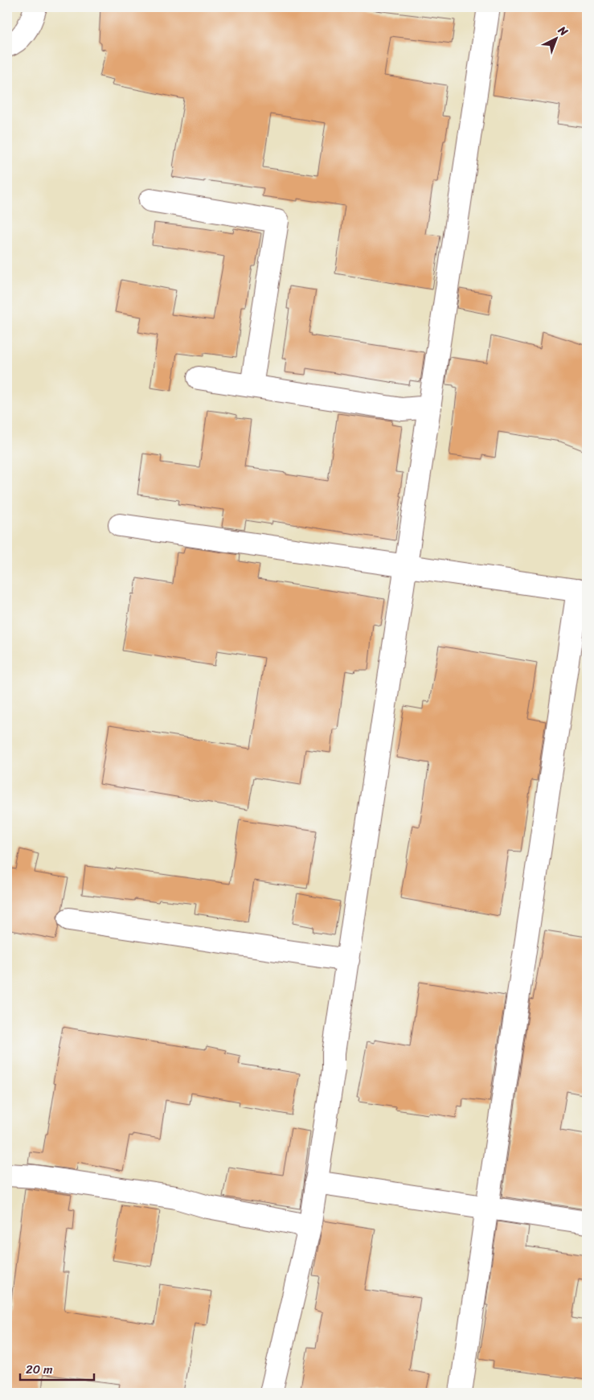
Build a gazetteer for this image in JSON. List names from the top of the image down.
{
  "scale_bar": "20 m",
  "north": "top right"
}
